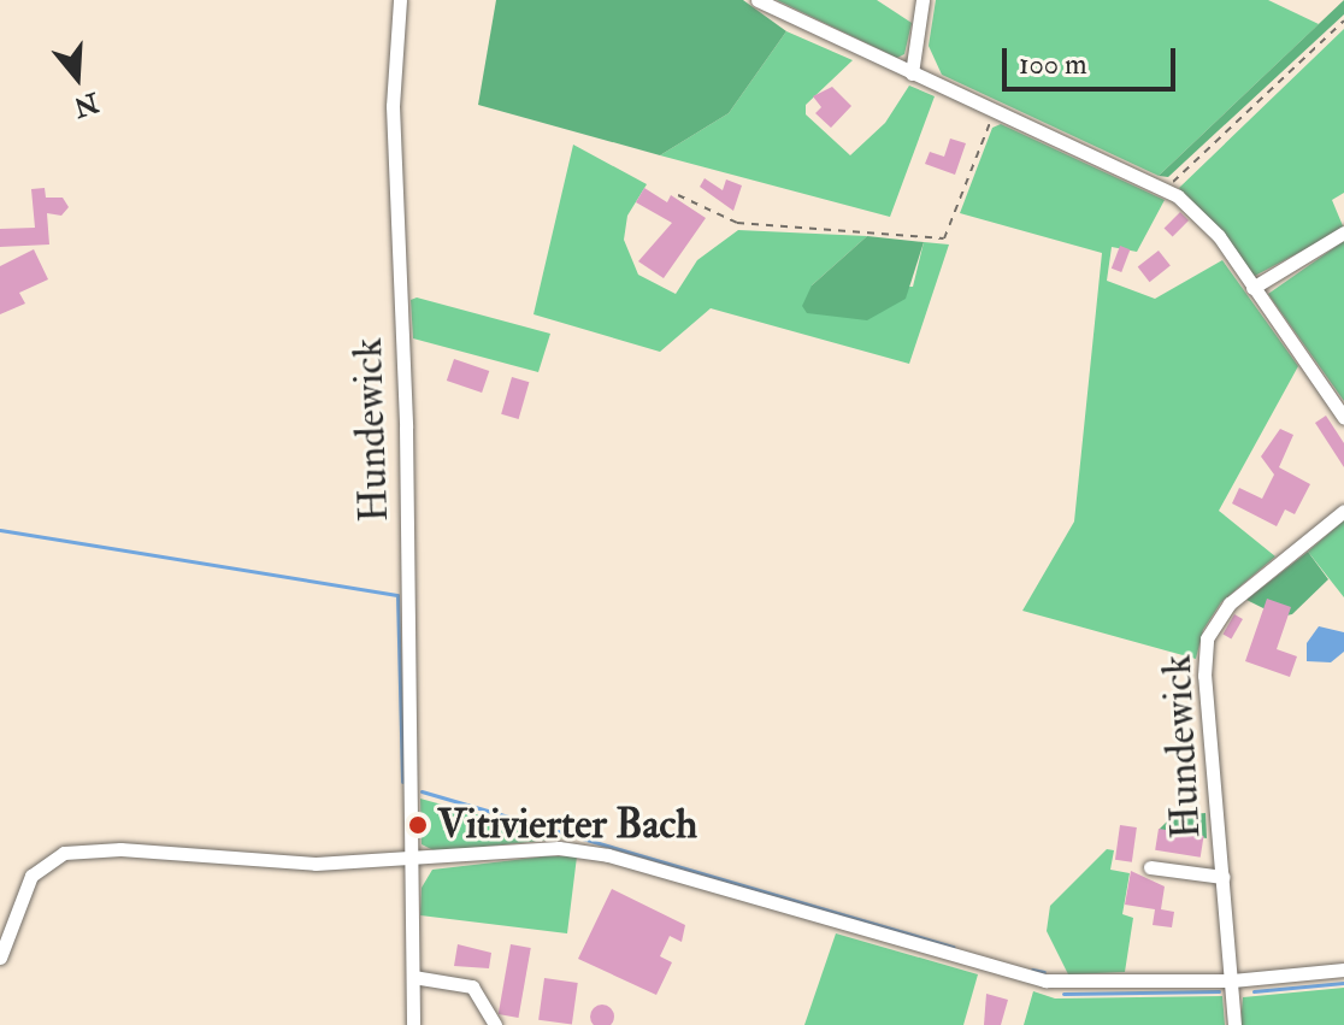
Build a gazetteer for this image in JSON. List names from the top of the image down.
{
  "streets": {
    "street": ["Hundewick"]
  },
  "places": ["Vitivierter Bach"],
  "scale_bar": "100 m",
  "north": "bottom"
}
